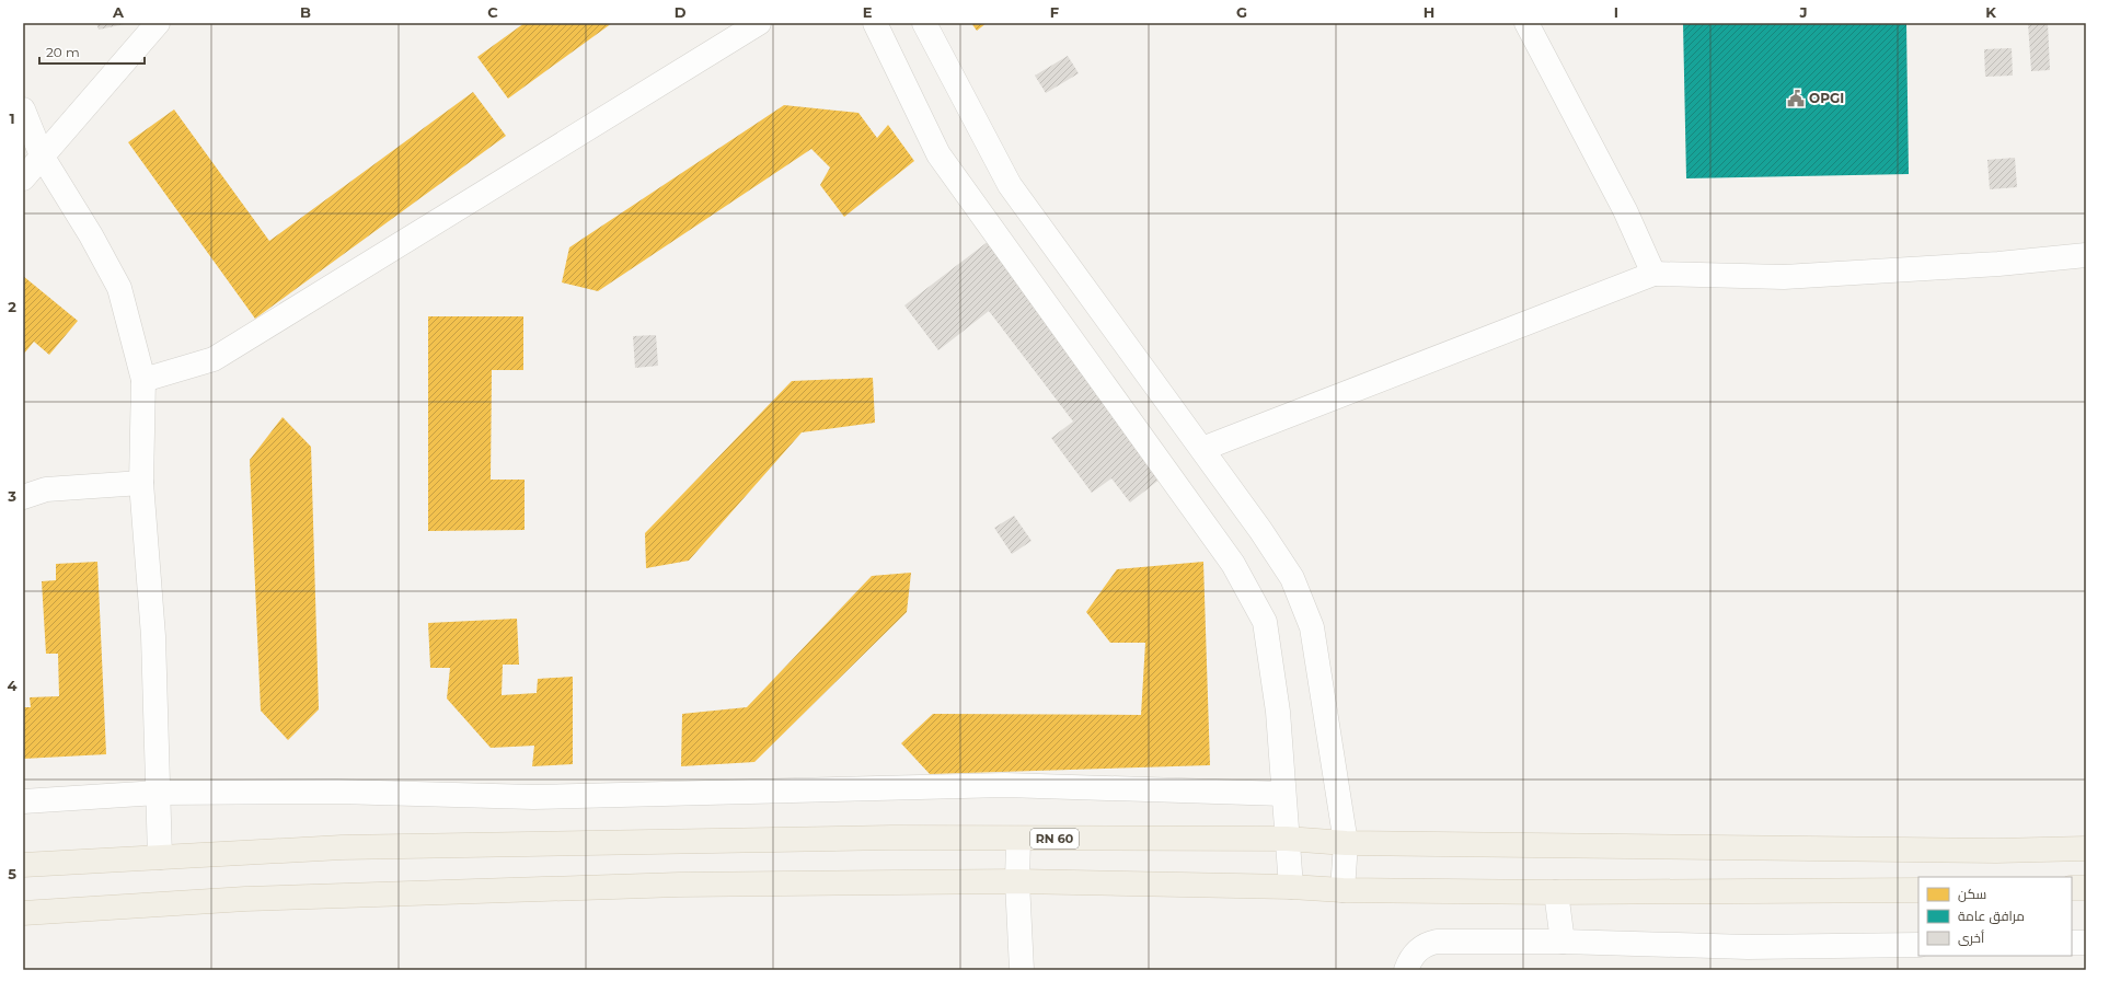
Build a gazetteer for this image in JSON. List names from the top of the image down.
{
  "streets": {
    "main road": ["RN 60"]
  },
  "places": {
    "public building": ["OPGI"]
  },
  "legend": ["سكن", "مرافق عامة", "أخرى"],
  "scale_bar": "20 m",
  "grid": {
    "columns": [
      "A",
      "B",
      "C",
      "D",
      "E",
      "F",
      "G",
      "H",
      "I",
      "J",
      "K"
    ],
    "rows": [
      "1",
      "2",
      "3",
      "4",
      "5"
    ]
  }
}
